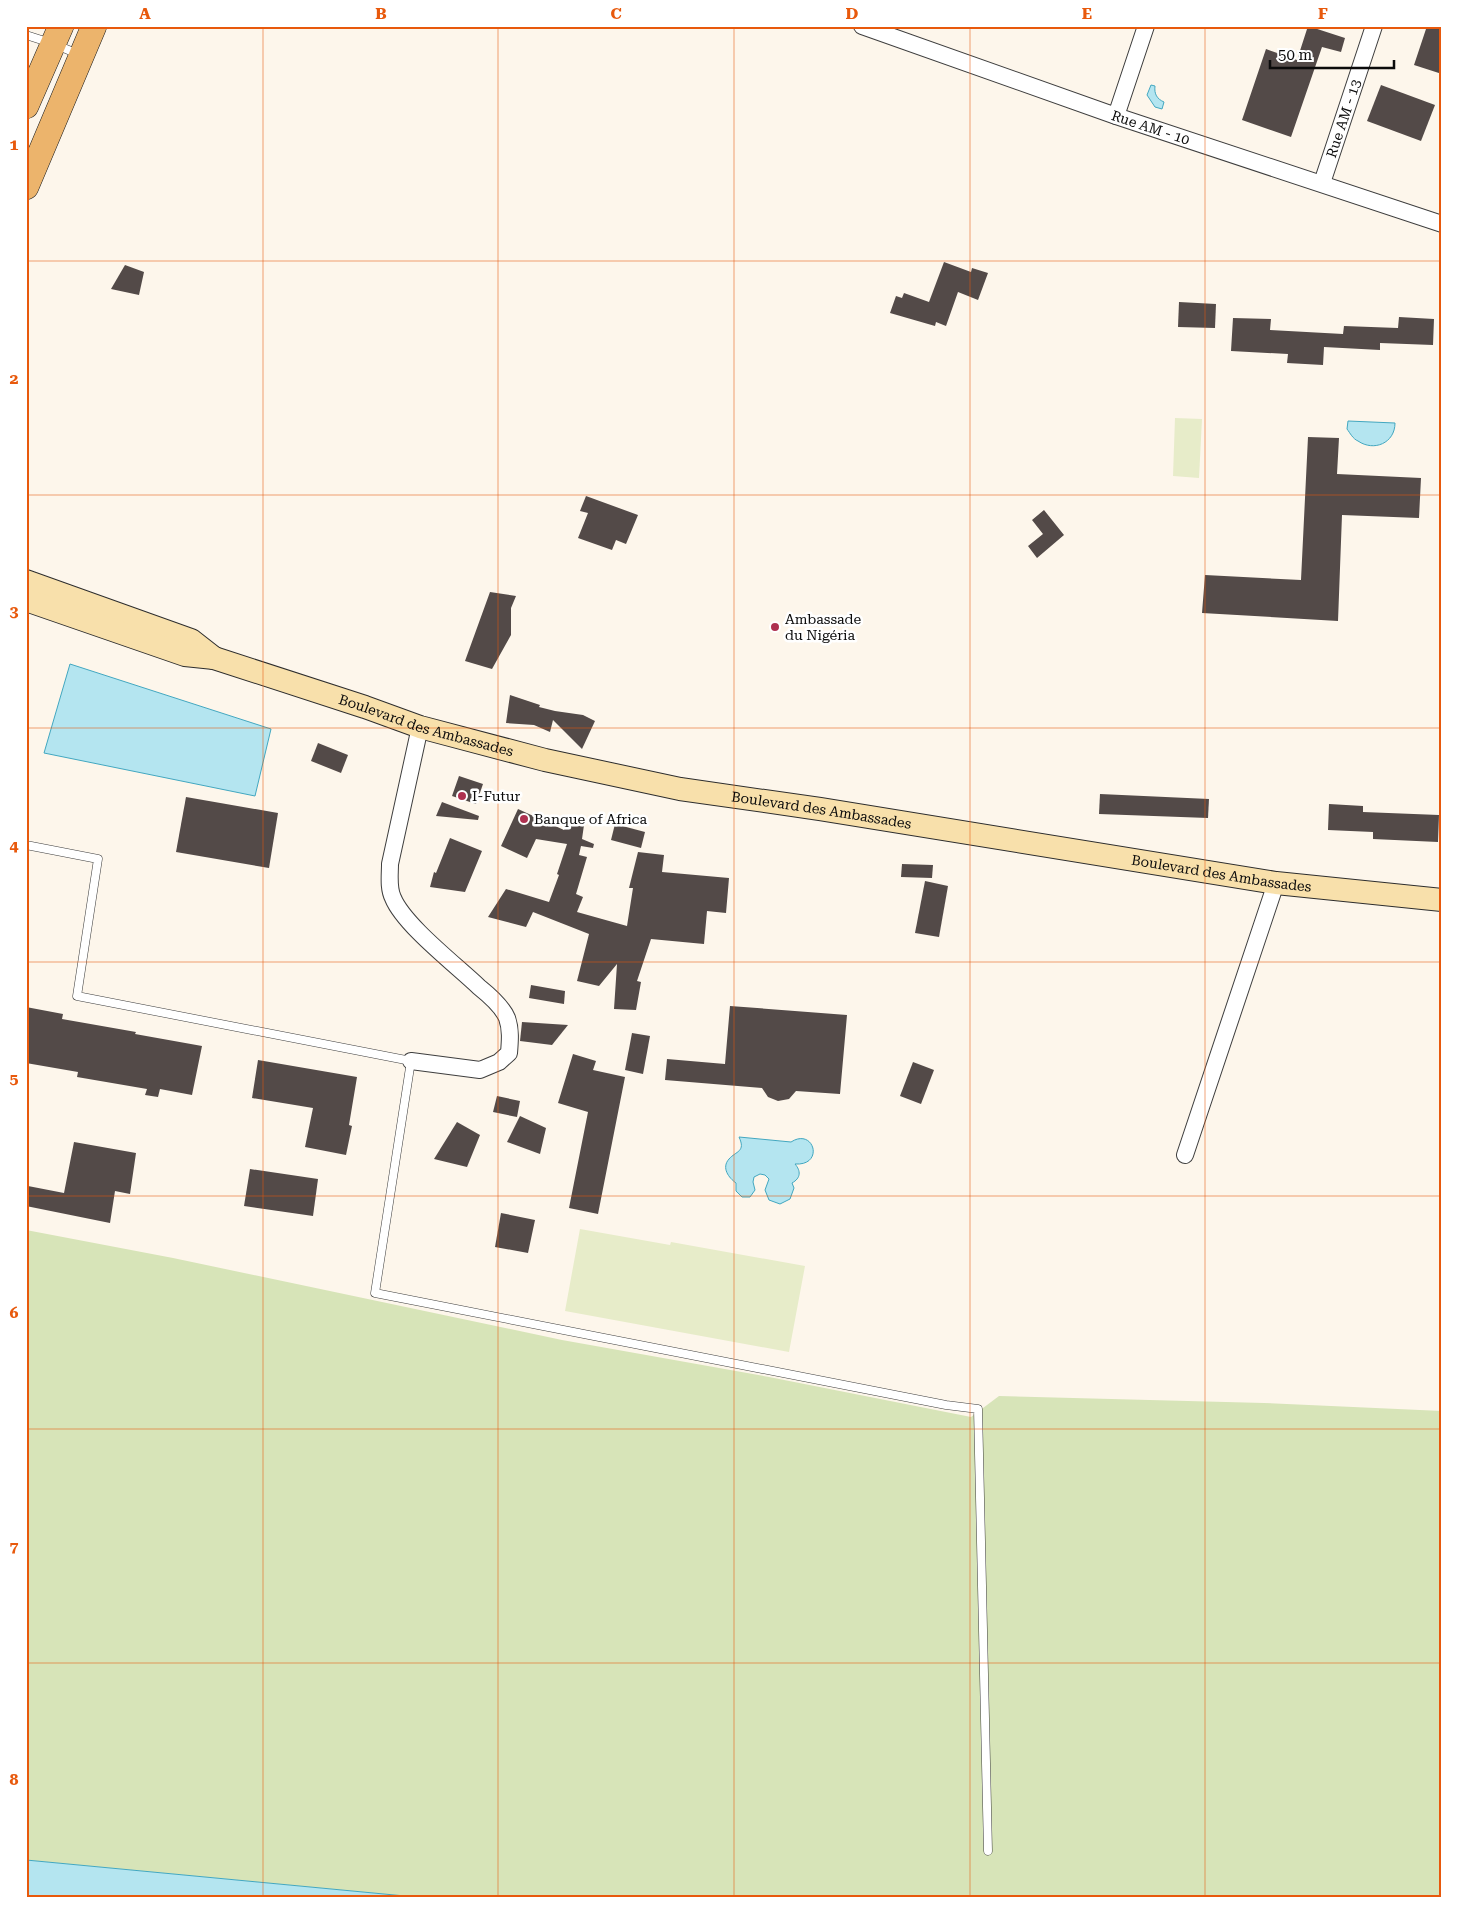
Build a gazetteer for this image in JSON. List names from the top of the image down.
{
  "streets": {
    "main road": ["Boulevard des Ambassades"],
    "street": ["Rue AM - 13", "Rue AM - 10"]
  },
  "crossings": [
    ["Rue AM - 13", "Rue AM - 10"]
  ],
  "places": ["Ambassade du Nigéria", "I-Futur", "Banque of Africa"],
  "scale_bar": "50 m",
  "grid": {
    "columns": [
      "A",
      "B",
      "C",
      "D",
      "E",
      "F"
    ],
    "rows": [
      "1",
      "2",
      "3",
      "4",
      "5",
      "6",
      "7",
      "8"
    ]
  }
}
